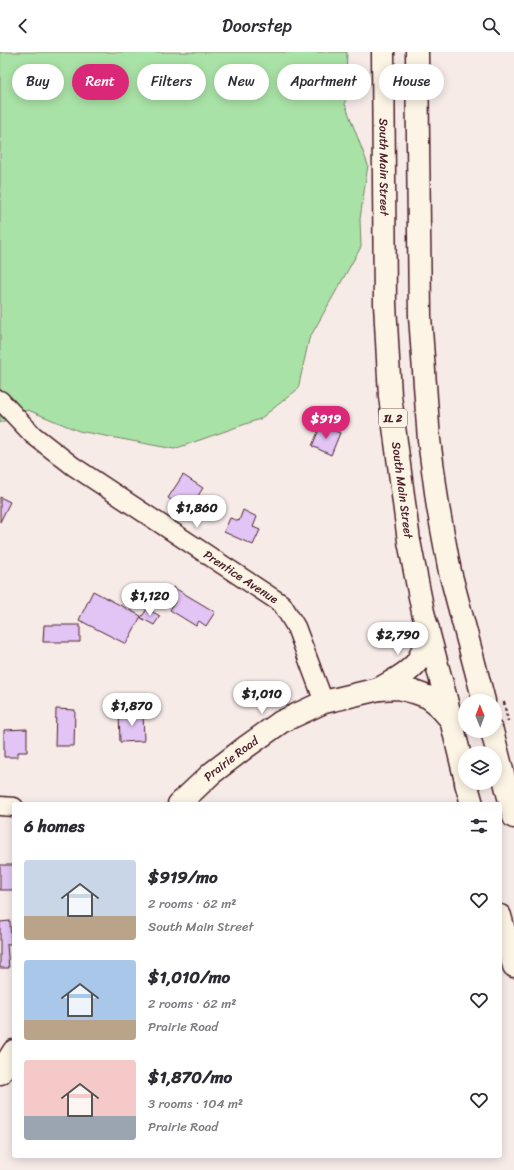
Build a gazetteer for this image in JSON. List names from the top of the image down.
{
  "streets": {
    "main road": ["South Main Street", "IL 2", "Prairie Road"],
    "street": ["Prentice Avenue"]
  },
  "crossings": [
    ["South Main Street", "Prairie Road"],
    ["Prentice Avenue", "Prairie Road"]
  ],
  "north": "top",
  "page": {
    "header": "Doorstep",
    "chip": [
      "Buy",
      "Rent",
      "Filters",
      "New",
      "Apartment",
      "House"
    ],
    "price": [
      "$919",
      "$1,860",
      "$1,120",
      "$2,790",
      "$1,010",
      "$1,870"
    ],
    "heading": "6 homes",
    "list": [
      {
        "name": "$919/mo",
        "note": "2 rooms · 62 m² · South Main Street"
      },
      {
        "name": "$1,010/mo",
        "note": "2 rooms · 62 m² · Prairie Road"
      },
      {
        "name": "$1,870/mo",
        "note": "3 rooms · 104 m² · Prairie Road"
      }
    ]
  }
}
